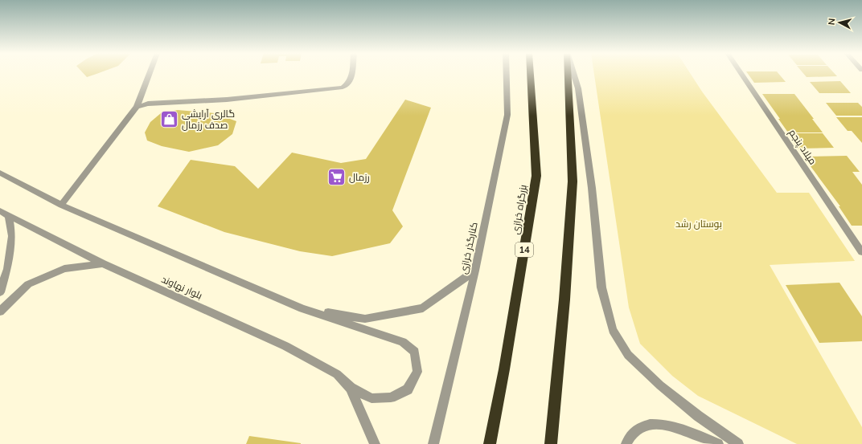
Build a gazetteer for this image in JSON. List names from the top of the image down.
{
  "streets": {
    "highway": ["بزرگراه خرازی", "14"],
    "street": ["میلاد پنجم", "کنارگذر خرازی", "بلوار نهاوند"]
  },
  "parks": ["بوستان رشد"],
  "places": {
    "shop": ["گالری آرایشی صدف رزمال"],
    "supermarket": ["رزمال"]
  },
  "north": "left"
}
